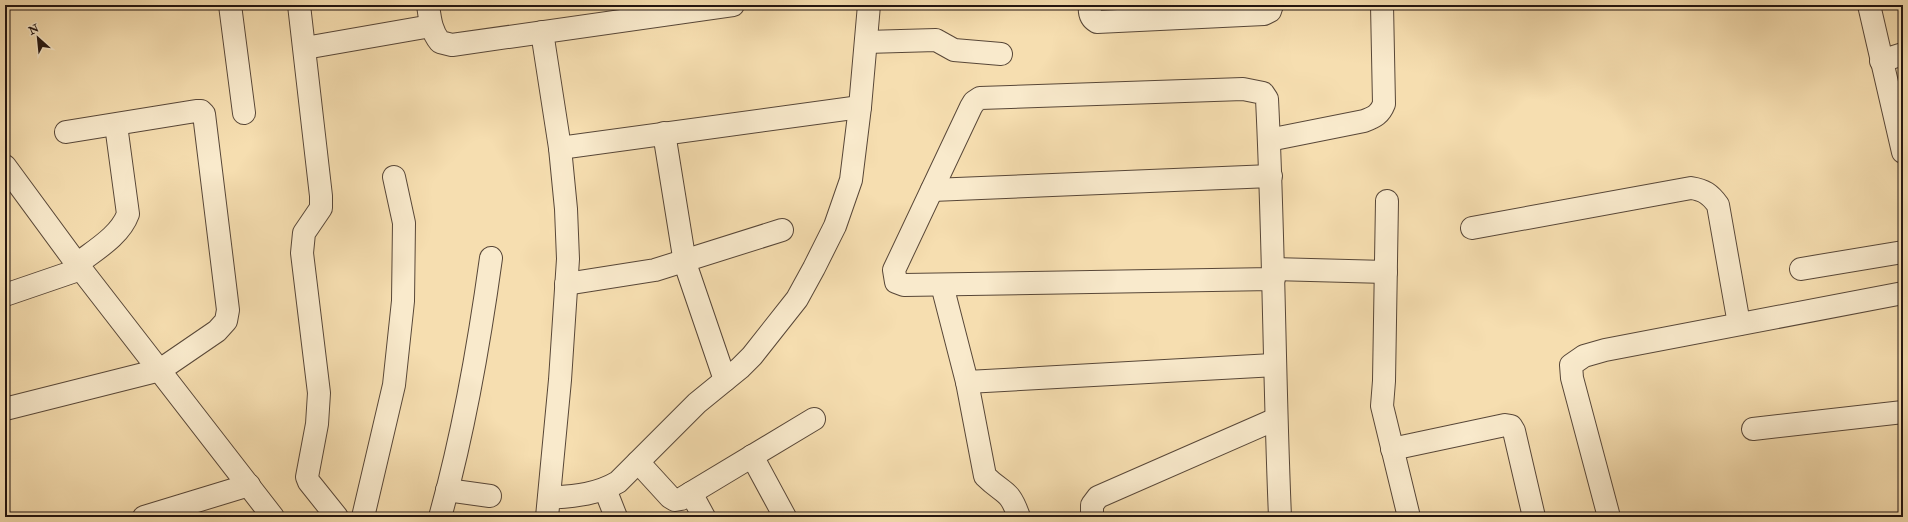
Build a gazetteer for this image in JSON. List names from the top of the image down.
{
  "north": "top left"
}
